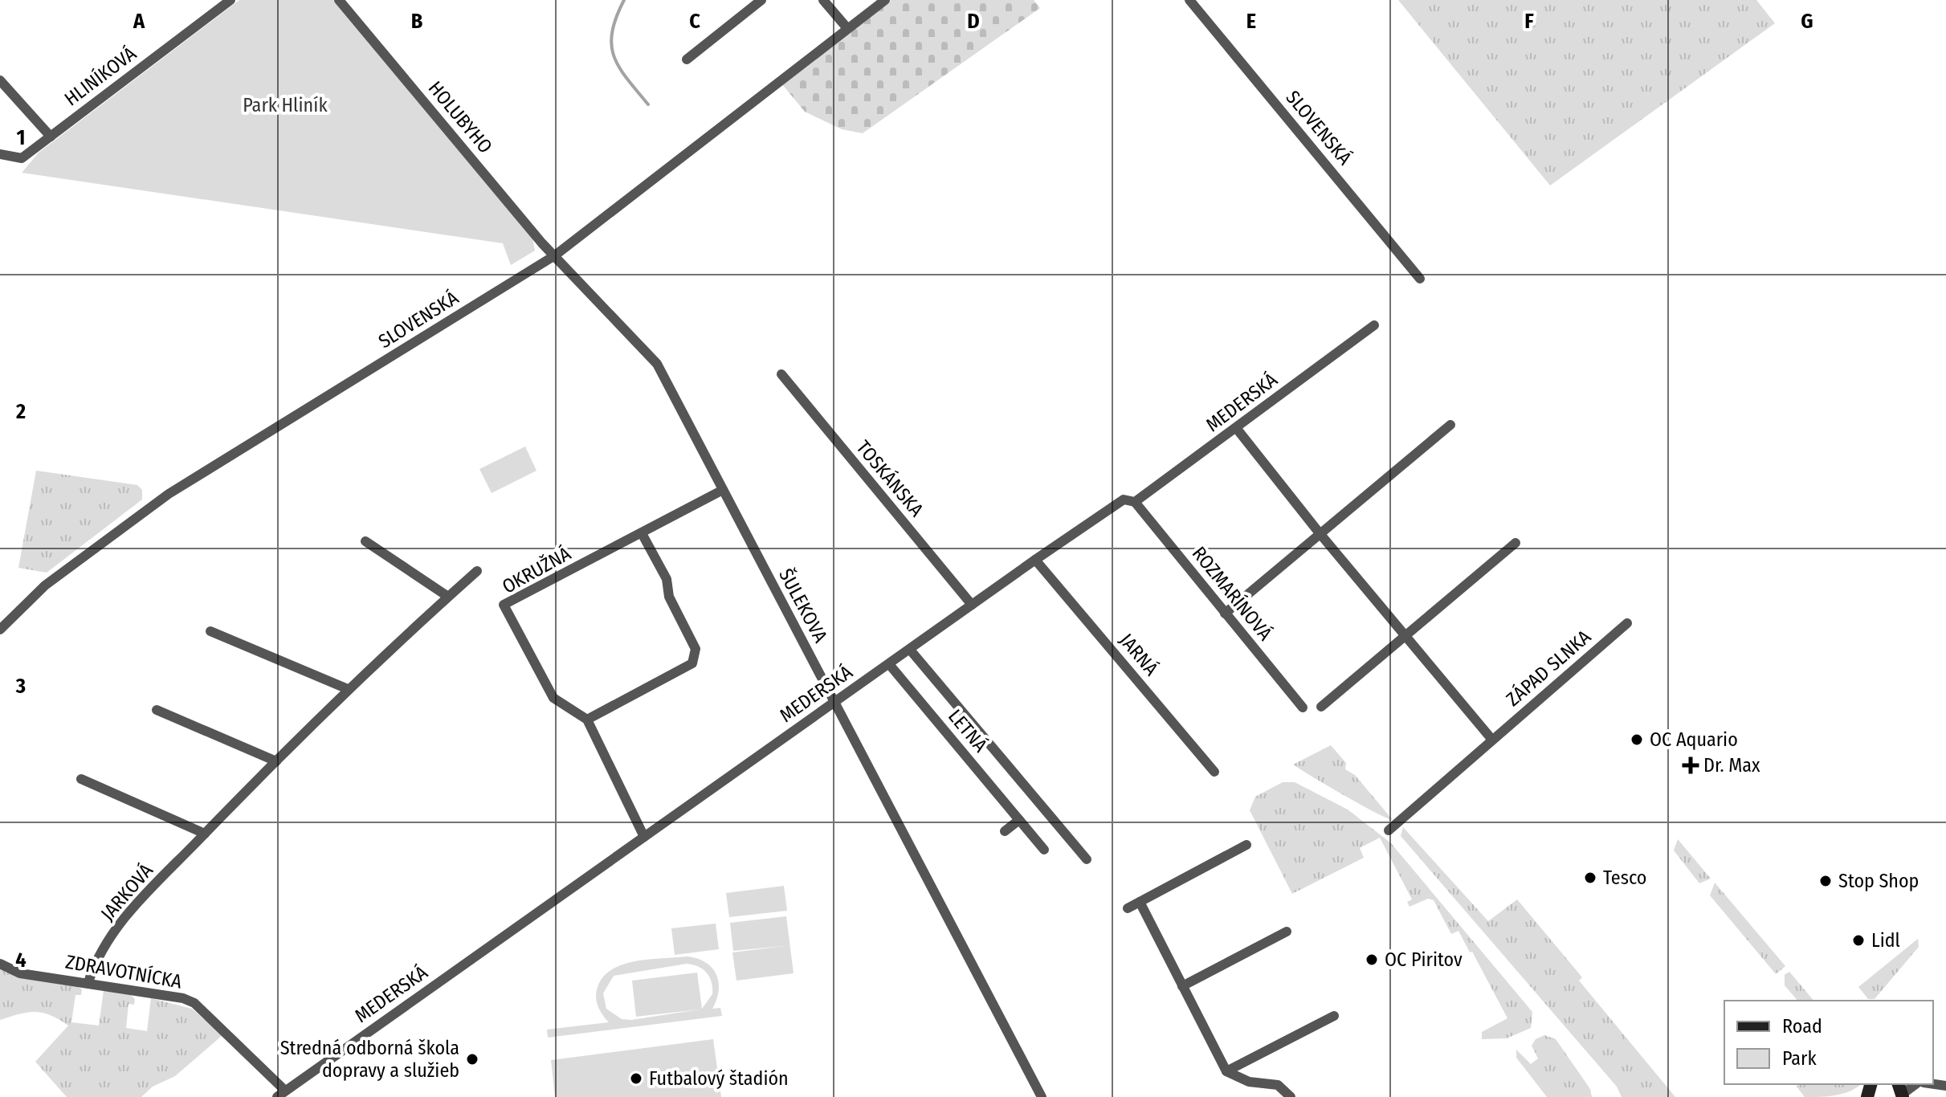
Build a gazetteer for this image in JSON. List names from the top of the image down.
{
  "streets": {
    "street": [
      "HLINÍKOVÁ",
      "HOLUBYHO",
      "SLOVENSKÁ",
      "MEDERSKÁ",
      "TOSKÁNSKA",
      "OKRUŽNÁ",
      "ROZMARÍNOVÁ",
      "ŠULEKOVA",
      "JARNÁ",
      "ZÁPAD SLNKA",
      "LETNÁ",
      "JARKOVÁ",
      "ZDRAVOTNÍCKA"
    ]
  },
  "crossings": [
    ["HOLUBYHO", "SLOVENSKÁ"],
    ["HOLUBYHO", "ŠULEKOVA"],
    ["SLOVENSKÁ", "ŠULEKOVA"],
    ["MEDERSKÁ", "TOSKÁNSKA"],
    ["MEDERSKÁ", "ROZMARÍNOVÁ"],
    ["MEDERSKÁ", "ŠULEKOVA"],
    ["MEDERSKÁ", "JARNÁ"],
    ["MEDERSKÁ", "LETNÁ"],
    ["MEDERSKÁ", "ZDRAVOTNÍCKA"],
    ["OKRUŽNÁ", "ŠULEKOVA"],
    ["JARKOVÁ", "ZDRAVOTNÍCKA"]
  ],
  "parks": ["Park Hliník"],
  "places": {
    "other": [
      "OC Aquario",
      "Tesco",
      "Stop Shop",
      "Lidl",
      "OC Piritov",
      "Stredná odborná škola dopravy a služieb",
      "Futbalový štadión"
    ],
    "health": ["Dr. Max"]
  },
  "legend": ["Road", "Park"],
  "grid": {
    "columns": [
      "A",
      "B",
      "C",
      "D",
      "E",
      "F",
      "G"
    ],
    "rows": [
      "1",
      "2",
      "3",
      "4"
    ]
  }
}
